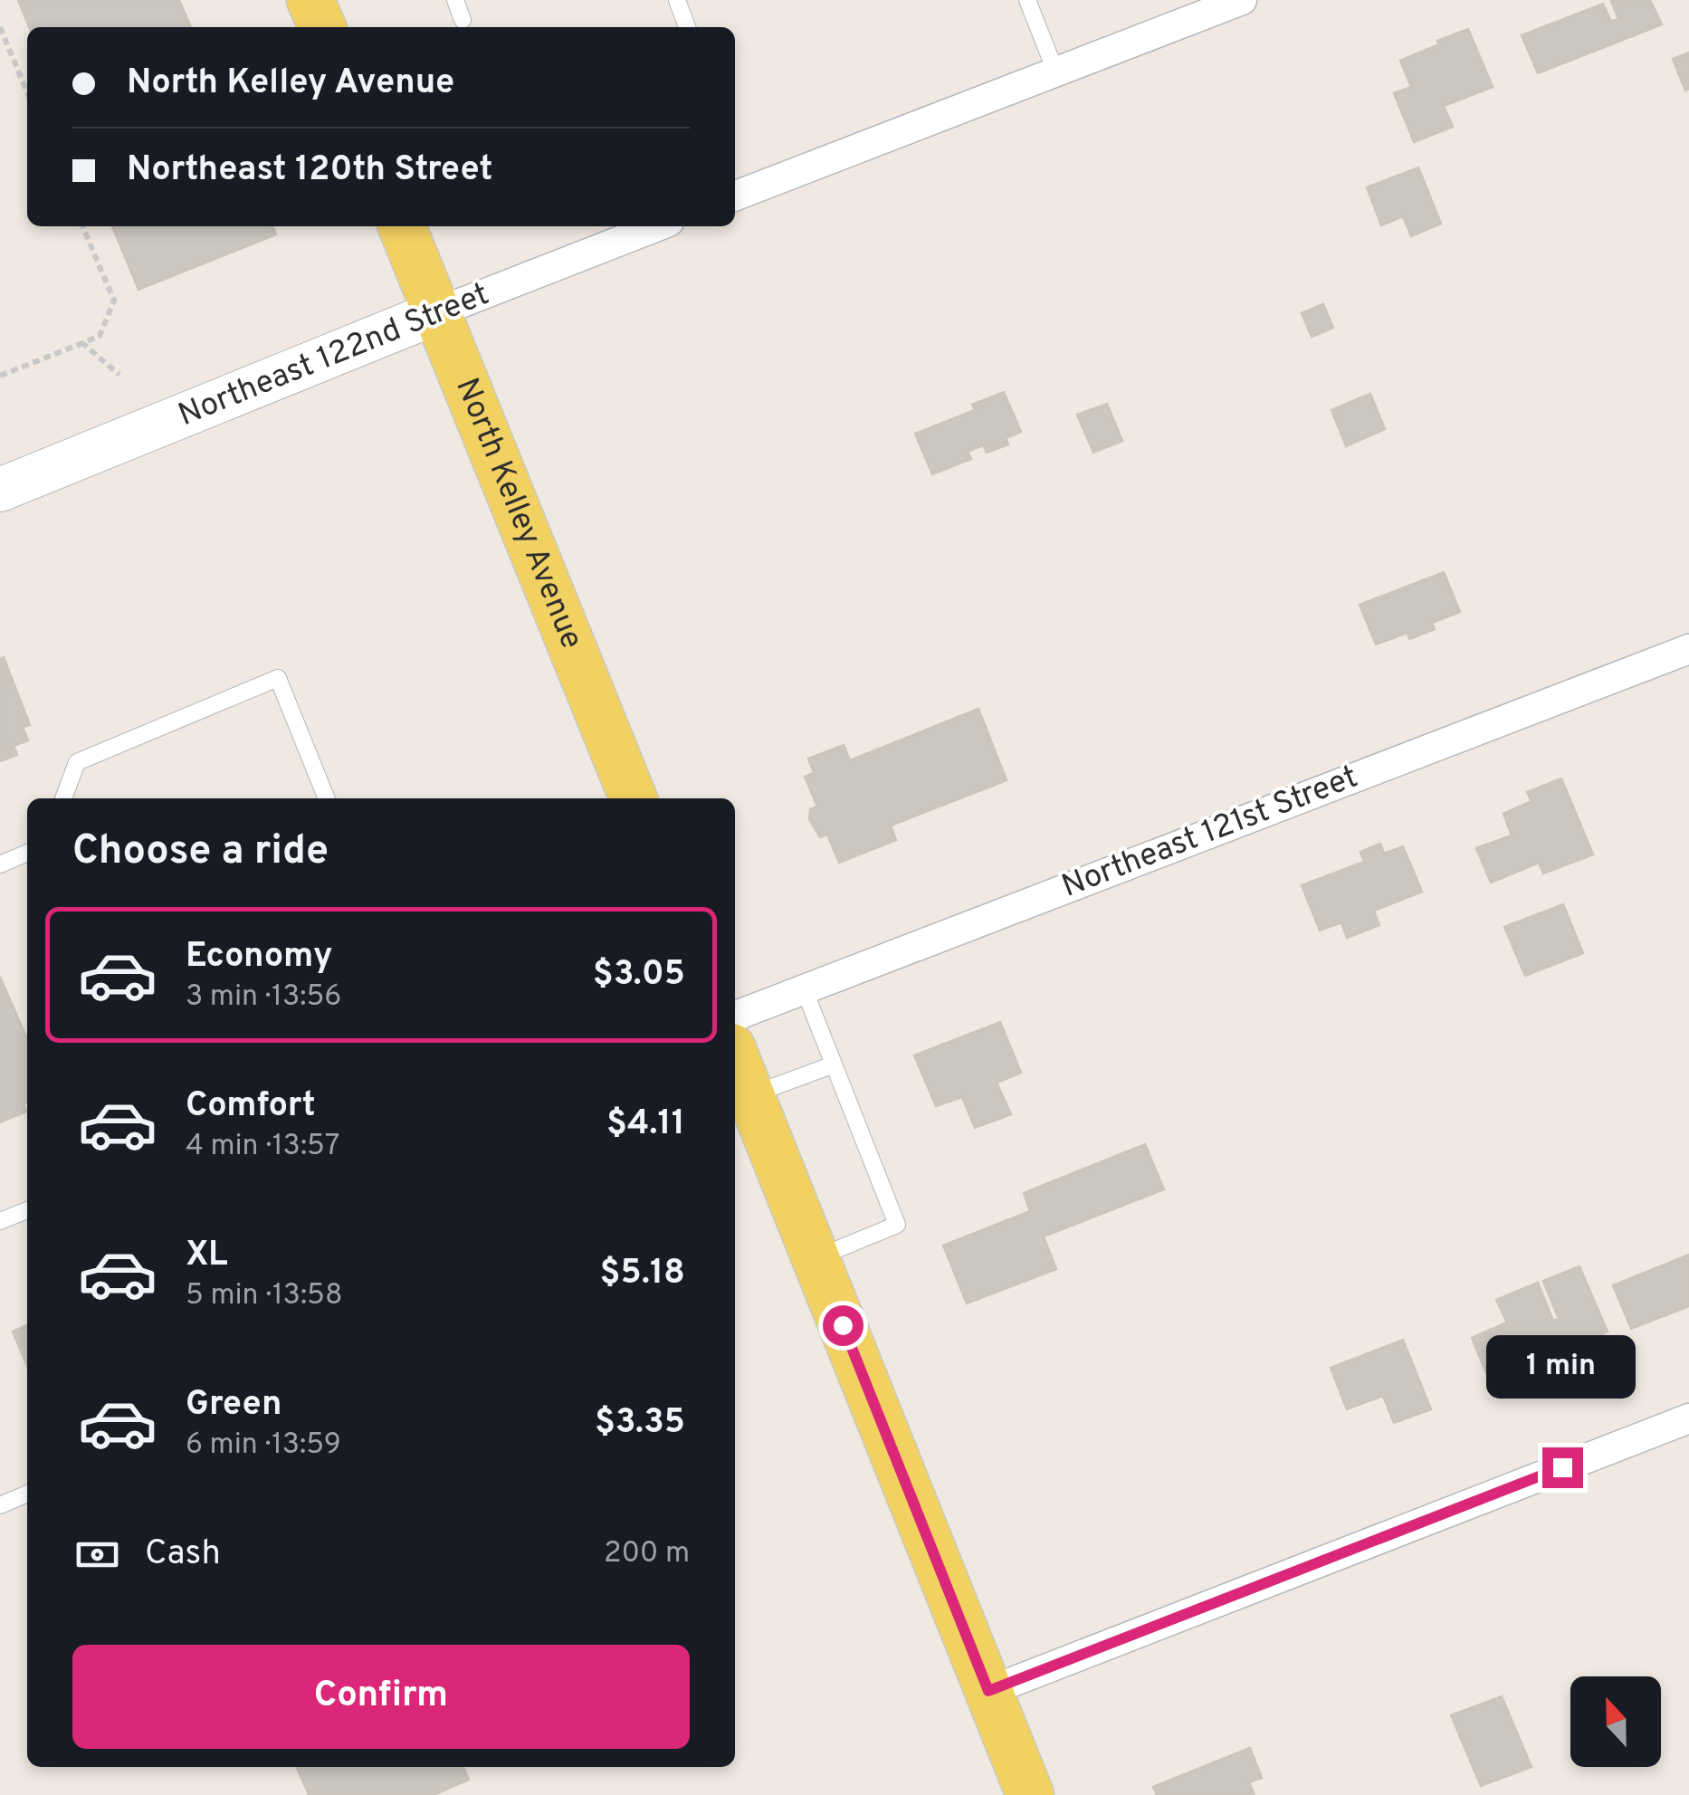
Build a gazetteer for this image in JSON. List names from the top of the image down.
{
  "streets": {
    "main road": ["Northeast 122nd Street", "North Kelley Avenue"],
    "street": ["Northeast 121st Street"]
  },
  "crossings": [
    ["Northeast 122nd Street", "North Kelley Avenue"]
  ],
  "north": "top",
  "page": {
    "banner": ["North Kelley Avenue", "Northeast 120th Street"],
    "heading": "Choose a ride",
    "list": [
      {
        "name": "Economy",
        "note": "3 min · 13:56",
        "value": "$3.05"
      },
      {
        "name": "Comfort",
        "note": "4 min · 13:57",
        "value": "$4.11"
      },
      {
        "name": "XL",
        "note": "5 min · 13:58",
        "value": "$5.18"
      },
      {
        "name": "Green",
        "note": "6 min · 13:59",
        "value": "$3.35"
      }
    ],
    "bubble": "1 min",
    "pay": ["Cash", "200 m"],
    "buttons": "Confirm"
  }
}
